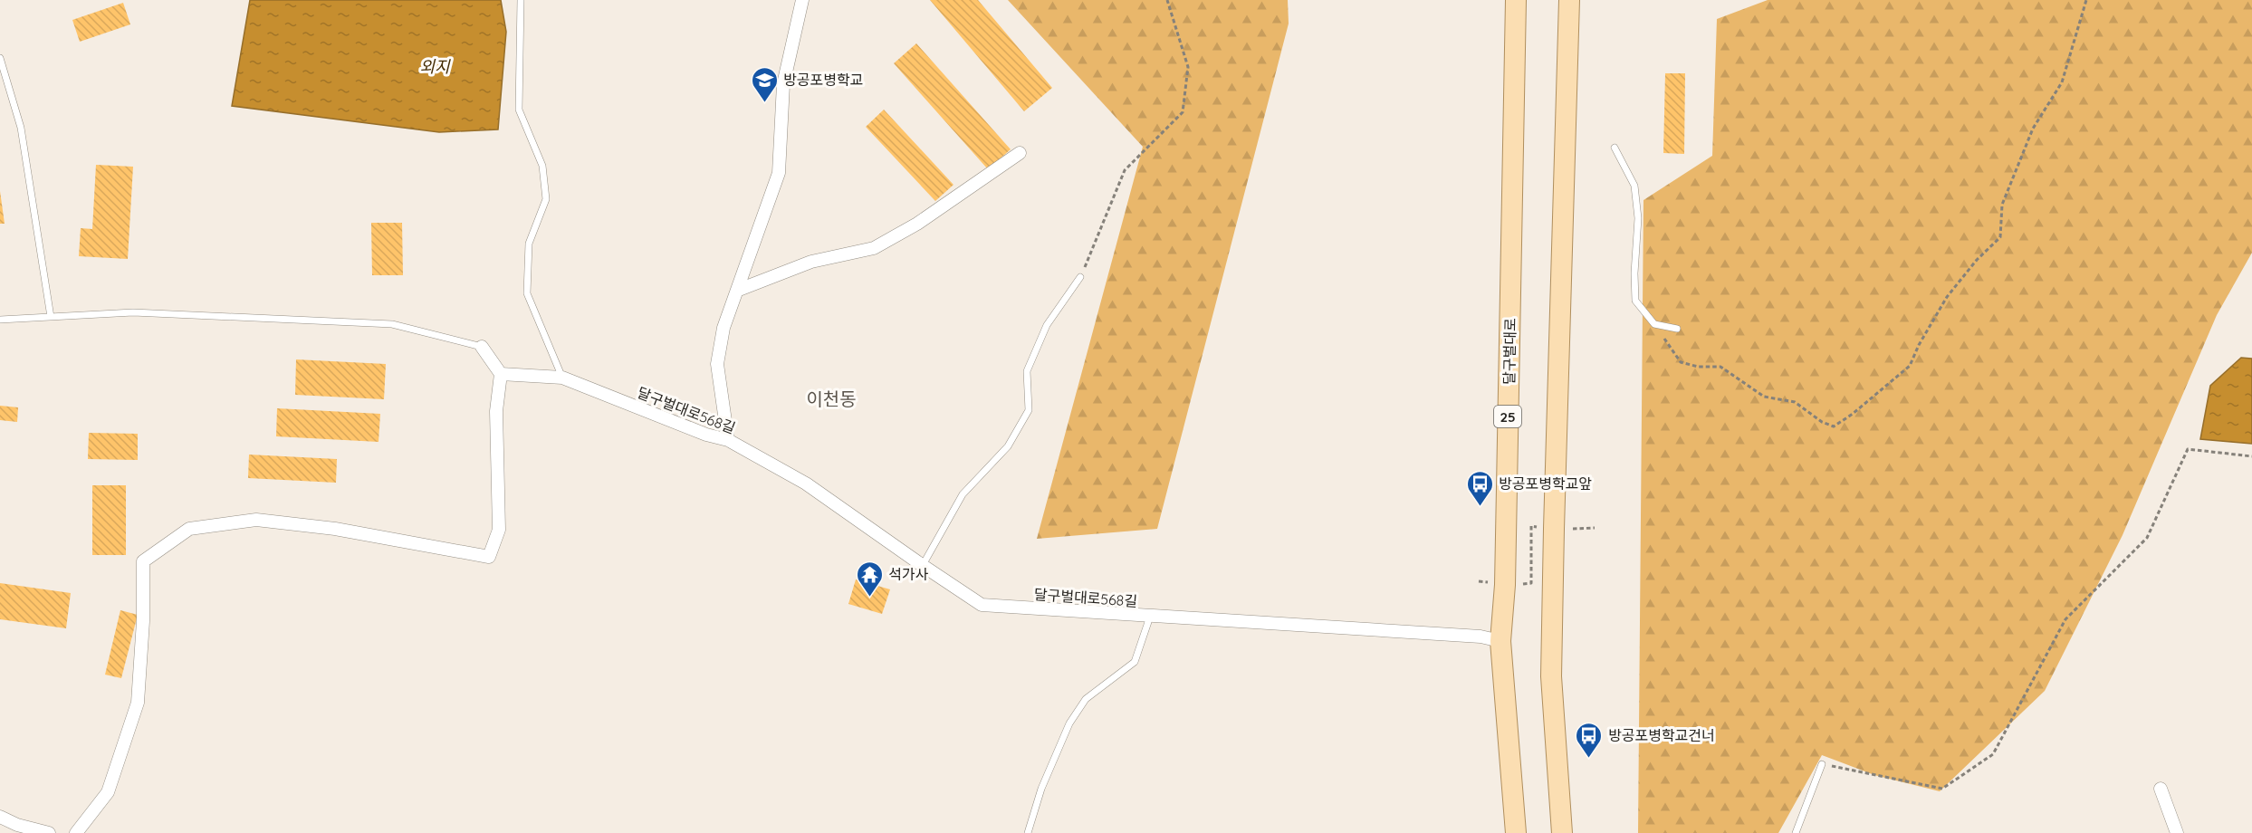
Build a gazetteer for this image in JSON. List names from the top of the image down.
{
  "streets": {
    "main road": ["달구벌대로", "25"],
    "street": ["달구벌대로568길"]
  },
  "crossings": [
    ["달구벌대로", "달구벌대로568길"]
  ],
  "districts": ["이천동"],
  "water": ["외지"],
  "places": {
    "school or university": ["방공포병학교"],
    "bus stop": ["방공포병학교앞", "방공포병학교건너"],
    "temple": ["석가사"]
  }
}
